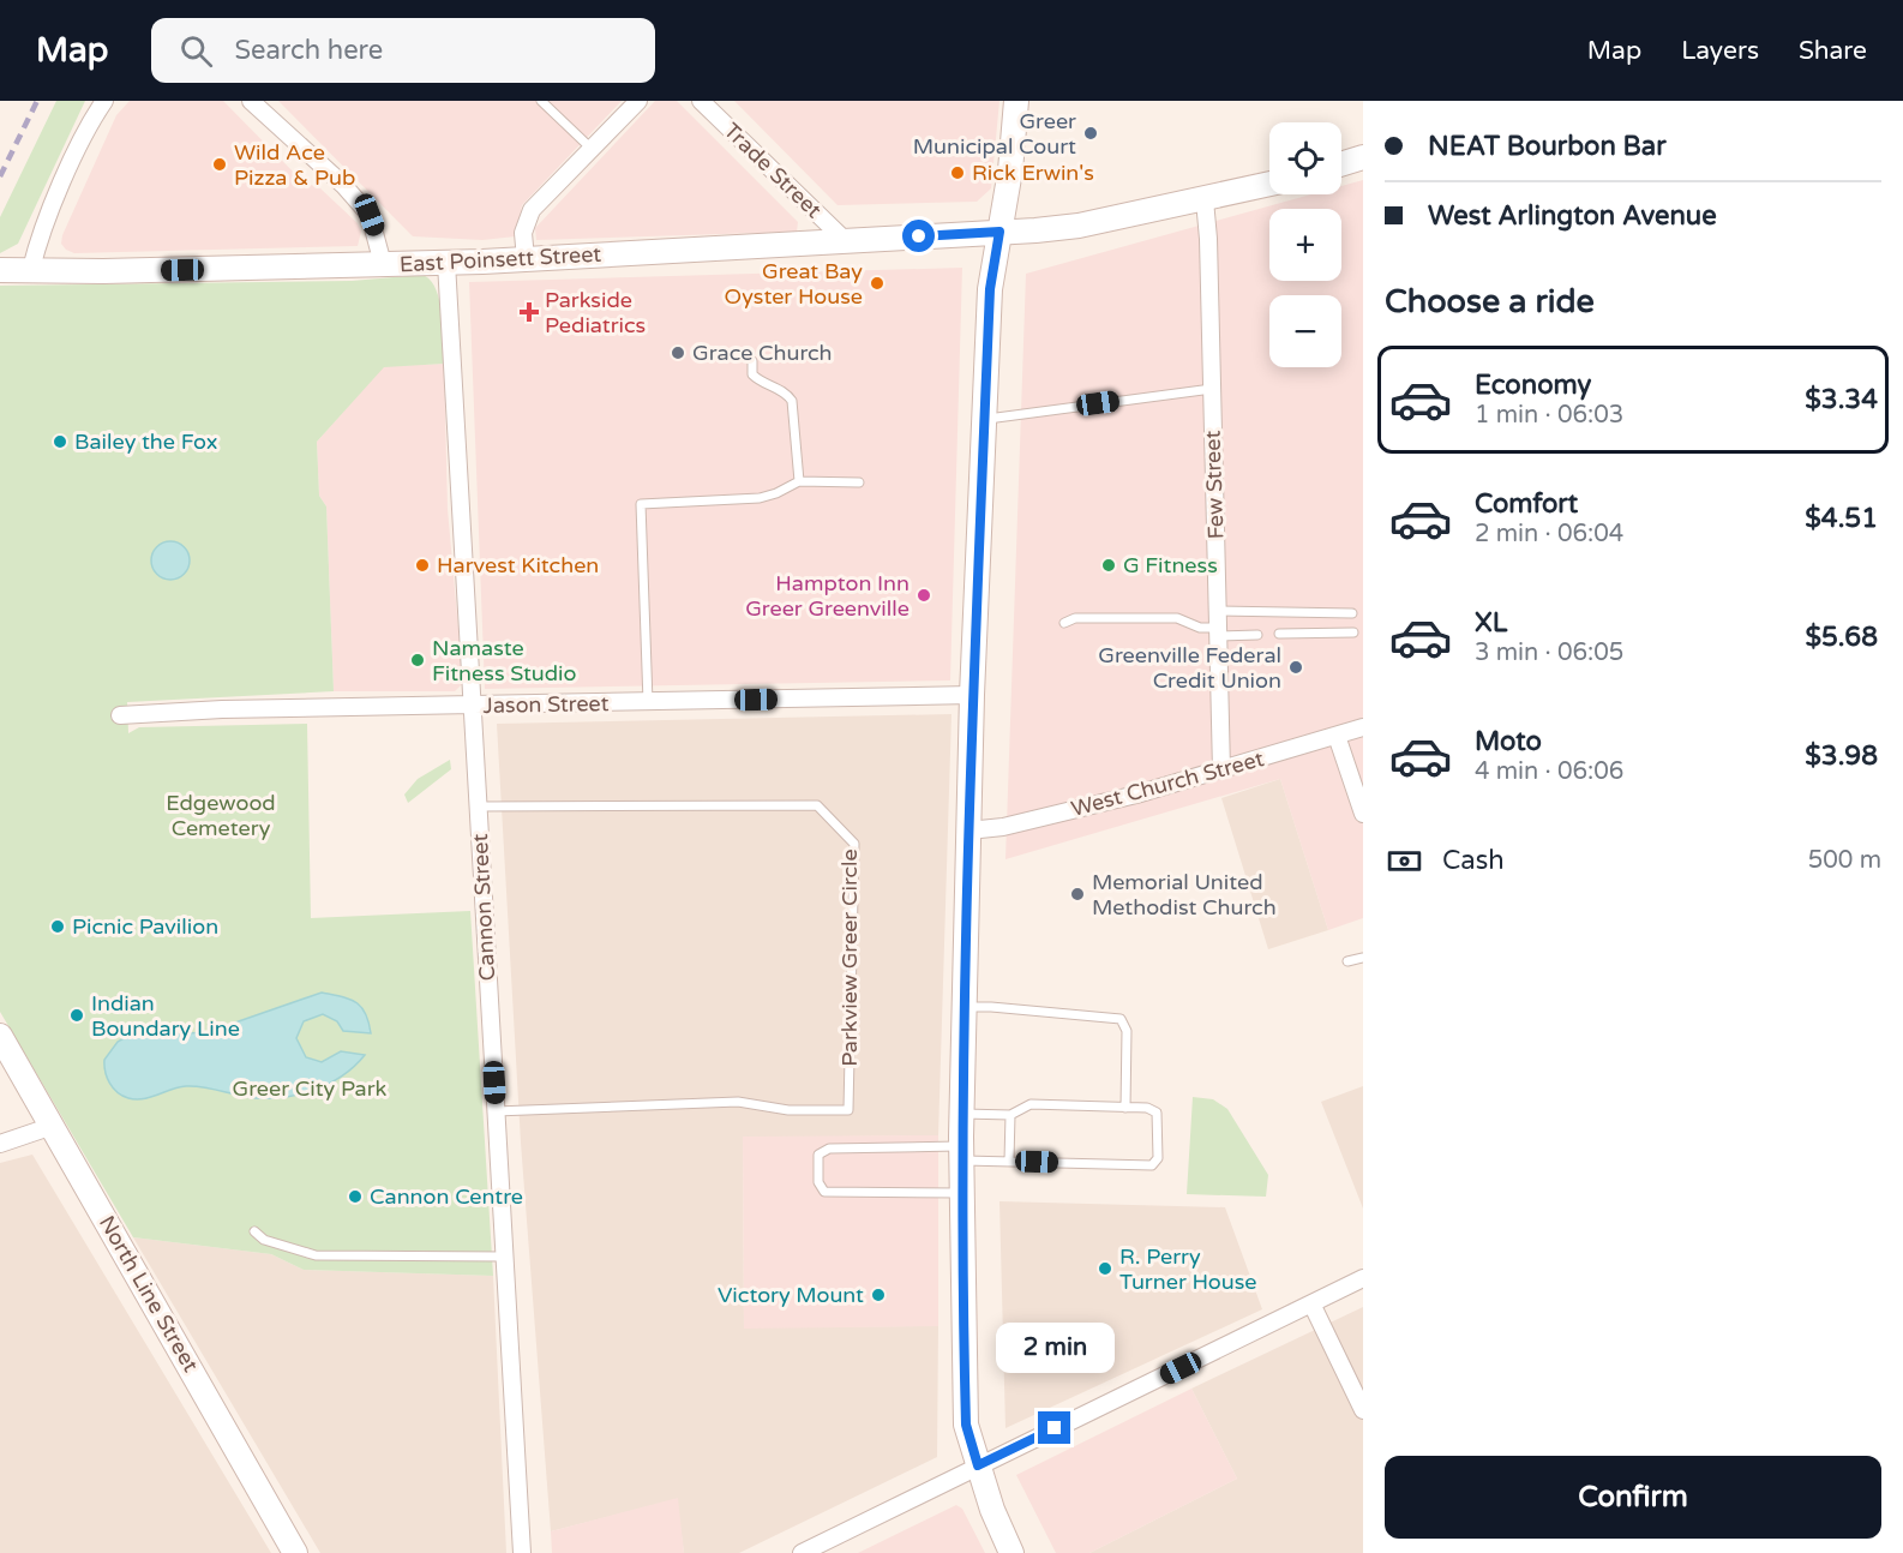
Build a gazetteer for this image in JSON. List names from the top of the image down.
{
  "streets": {
    "main road": ["East Poinsett Street", "North Line Street"],
    "street": [
      "Trade Street",
      "Few Street",
      "Jason Street",
      "West Church Street",
      "Cannon Street"
    ],
    "lane": ["Parkview Greer Circle"]
  },
  "crossings": [
    ["Trade Street", "East Poinsett Street"],
    ["East Poinsett Street", "Few Street"],
    ["East Poinsett Street", "Cannon Street"],
    ["Few Street", "West Church Street"],
    ["Jason Street", "Cannon Street"],
    ["Cannon Street", "Parkview Greer Circle"]
  ],
  "parks": ["Edgewood Cemetery", "Greer City Park"],
  "places": {
    "other": [
      "Greer Municipal Court",
      "Wild Ace Pizza & Pub",
      "Rick Erwin's",
      "Great Bay Oyster House",
      "Grace Church",
      "Bailey the Fox",
      "Harvest Kitchen",
      "G Fitness",
      "Hampton Inn Greer Greenville",
      "Namaste Fitness Studio",
      "Greenville Federal Credit Union",
      "Memorial United Methodist Church",
      "Picnic Pavilion",
      "Indian Boundary Line",
      "Cannon Centre",
      "R. Perry Turner House",
      "Victory Mount"
    ],
    "health": ["Parkside Pediatrics"]
  },
  "page": {
    "header": "Map",
    "search": "Search here",
    "nav": ["Map", "Layers", "Share"],
    "banner": ["NEAT Bourbon Bar", "West Arlington Avenue"],
    "map_buttons": ["+", "−"],
    "heading": "Choose a ride",
    "list": [
      {
        "name": "Economy",
        "note": "1 min · 06:03",
        "value": "$3.34"
      },
      {
        "name": "Comfort",
        "note": "2 min · 06:04",
        "value": "$4.51"
      },
      {
        "name": "XL",
        "note": "3 min · 06:05",
        "value": "$5.68"
      },
      {
        "name": "Moto",
        "note": "4 min · 06:06",
        "value": "$3.98"
      }
    ],
    "pay": ["Cash", "500 m"],
    "bubble": "2 min",
    "buttons": "Confirm"
  }
}
